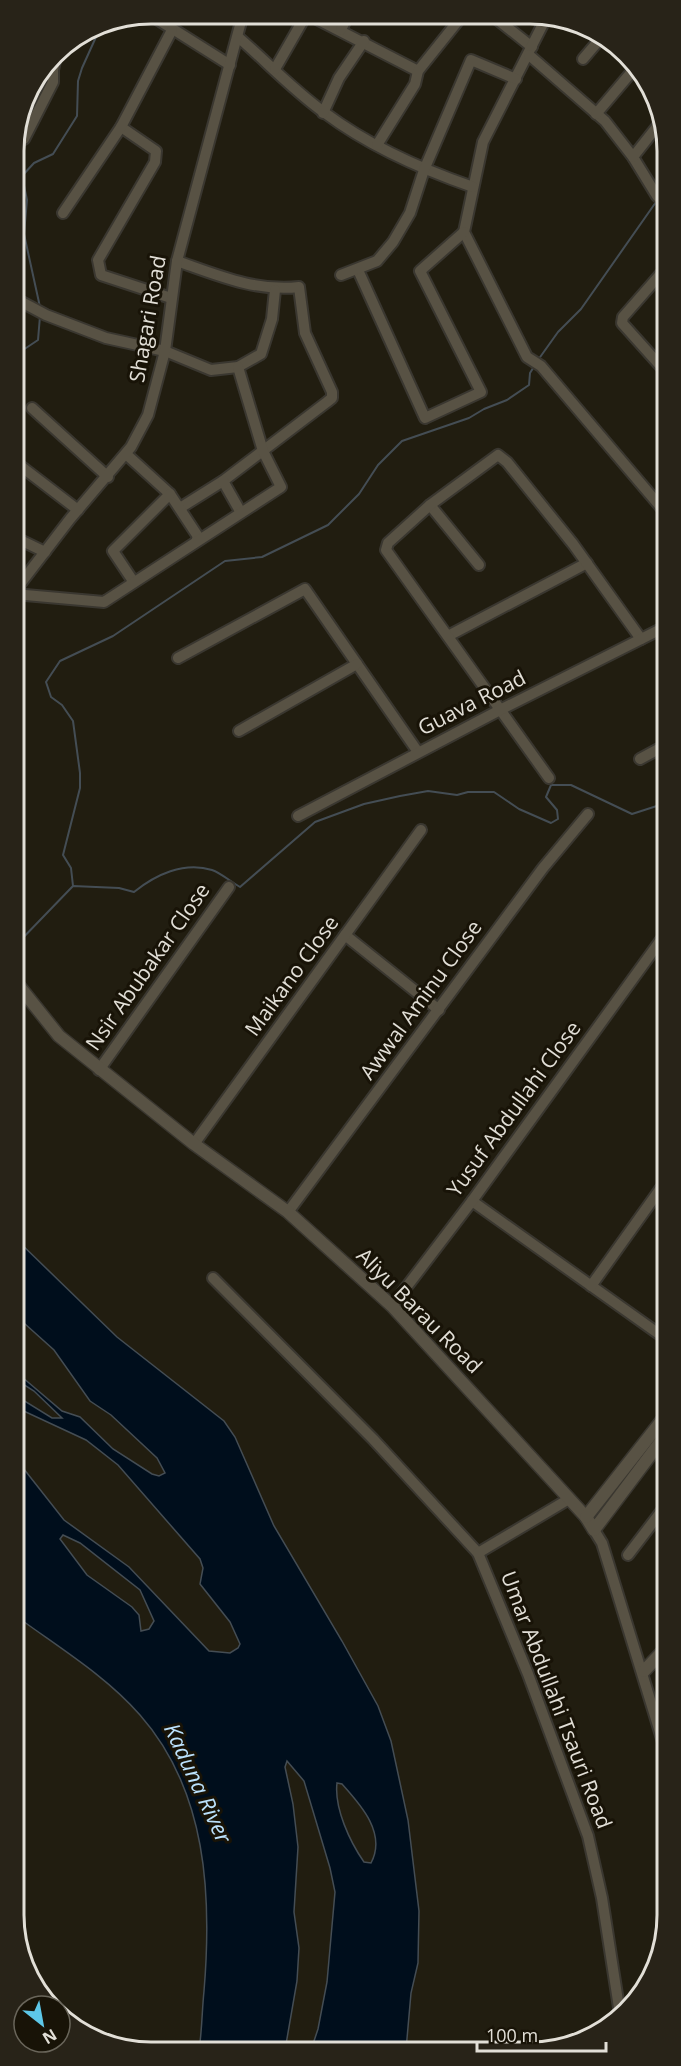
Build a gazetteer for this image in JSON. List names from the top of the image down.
{
  "streets": {
    "street": [
      "Shagari Road",
      "Guava Road",
      "Nsir Abubakar Close",
      "Maikano Close",
      "Awwal Aminu Close",
      "Yusuf Abdullahi Close",
      "Aliyu Barau Road",
      "Umar Abdullahi Tsauri Road"
    ]
  },
  "crossings": [
    ["Nsir Abubakar Close", "Aliyu Barau Road"],
    ["Maikano Close", "Aliyu Barau Road"],
    ["Awwal Aminu Close", "Aliyu Barau Road"],
    ["Yusuf Abdullahi Close", "Aliyu Barau Road"]
  ],
  "water": ["Kaduna River"],
  "scale_bar": "100 m",
  "north": "bottom right"
}
